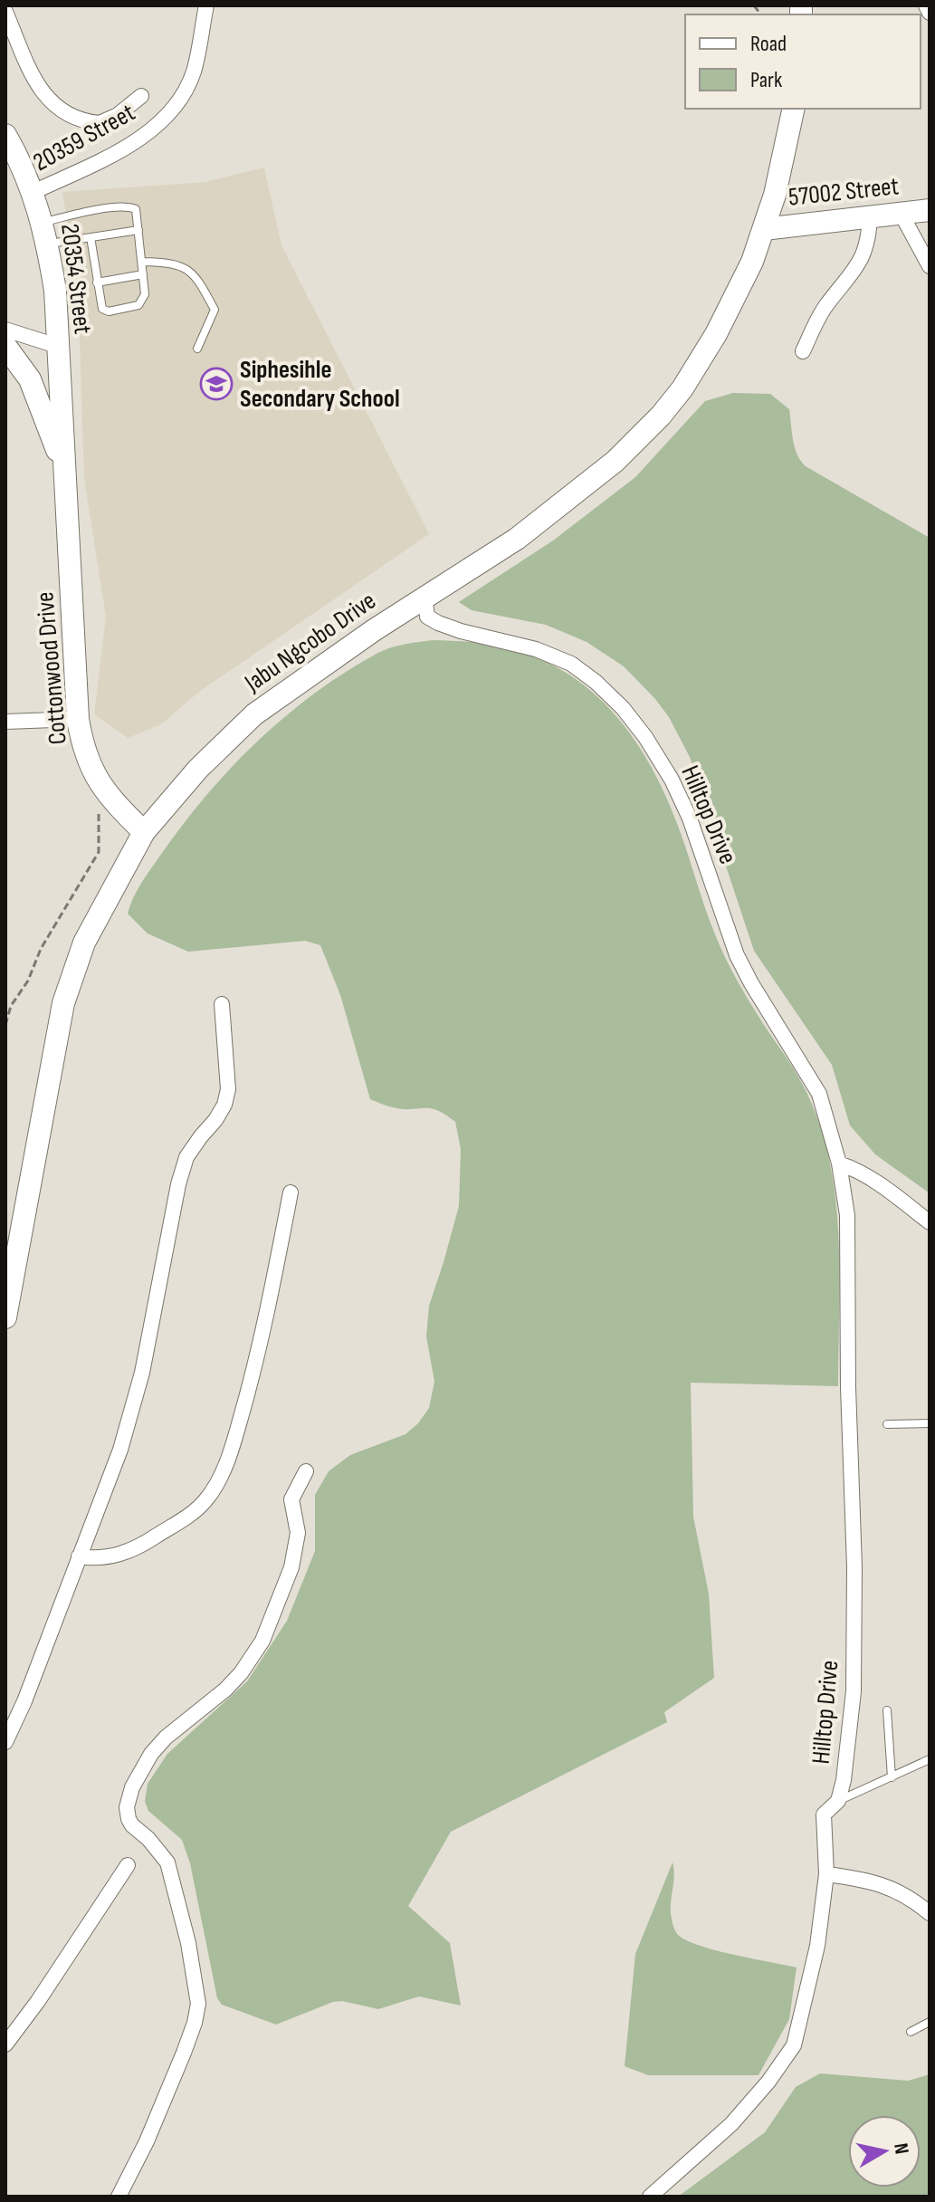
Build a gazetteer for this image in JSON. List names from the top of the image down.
{
  "streets": {
    "main road": [
      "57002 Street",
      "20354 Street",
      "Jabu Ngcobo Drive",
      "Cottonwood Drive"
    ],
    "street": ["20359 Street", "Hilltop Drive"]
  },
  "crossings": [
    ["20359 Street", "20354 Street"],
    ["57002 Street", "Jabu Ngcobo Drive"],
    ["20354 Street", "Cottonwood Drive"],
    ["Jabu Ngcobo Drive", "Cottonwood Drive"],
    ["Jabu Ngcobo Drive", "Hilltop Drive"]
  ],
  "places": {
    "school or university": ["Siphesihle Secondary School"]
  },
  "legend": ["Road", "Park"],
  "north": "right"
}
